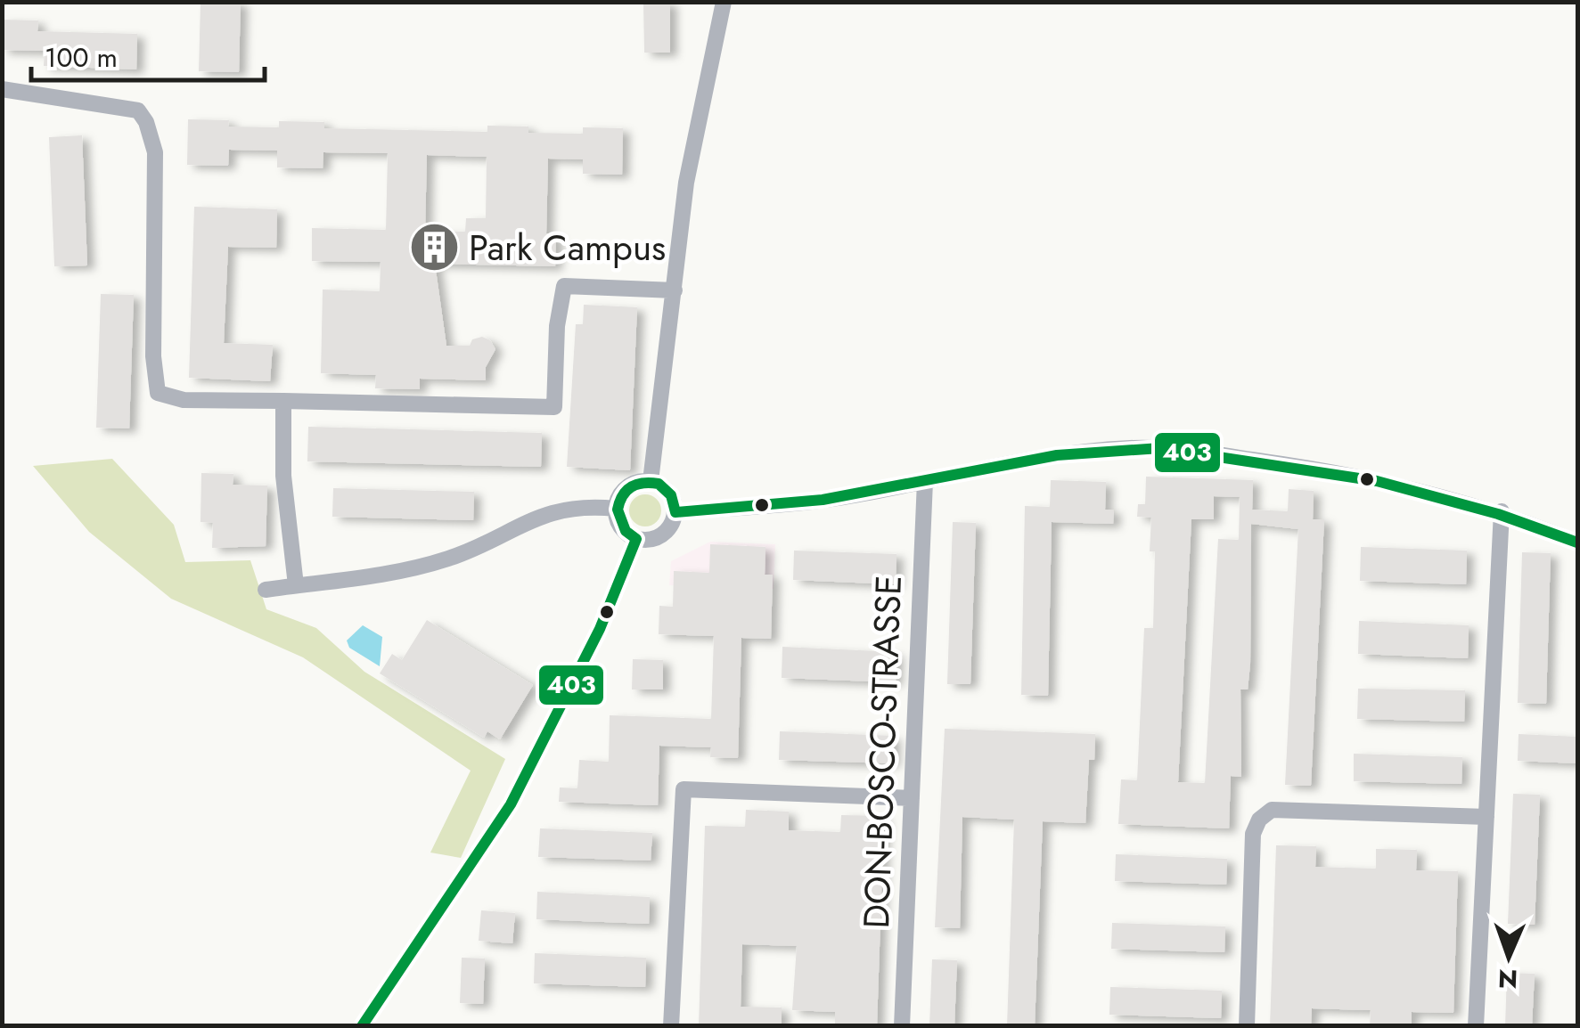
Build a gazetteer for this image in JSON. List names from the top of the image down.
{
  "streets": {
    "street": ["DON-BOSCO-STRASSE"]
  },
  "places": {
    "building": ["Park Campus"]
  },
  "lines": ["transit line 403"],
  "scale_bar": "100 m",
  "north": "bottom"
}
